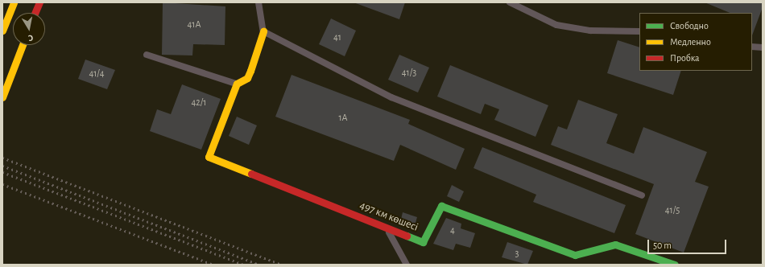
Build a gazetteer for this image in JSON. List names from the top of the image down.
{
  "streets": {
    "street": ["497 км көшесі"]
  },
  "house_numbers": [
    "41А",
    "41",
    "41/3",
    "41/4",
    "42/1",
    "1А",
    "41/5",
    "4",
    "3"
  ],
  "legend": ["Свободно", "Медленно", "Пробка"],
  "scale_bar": "50 m",
  "north": "bottom"
}
